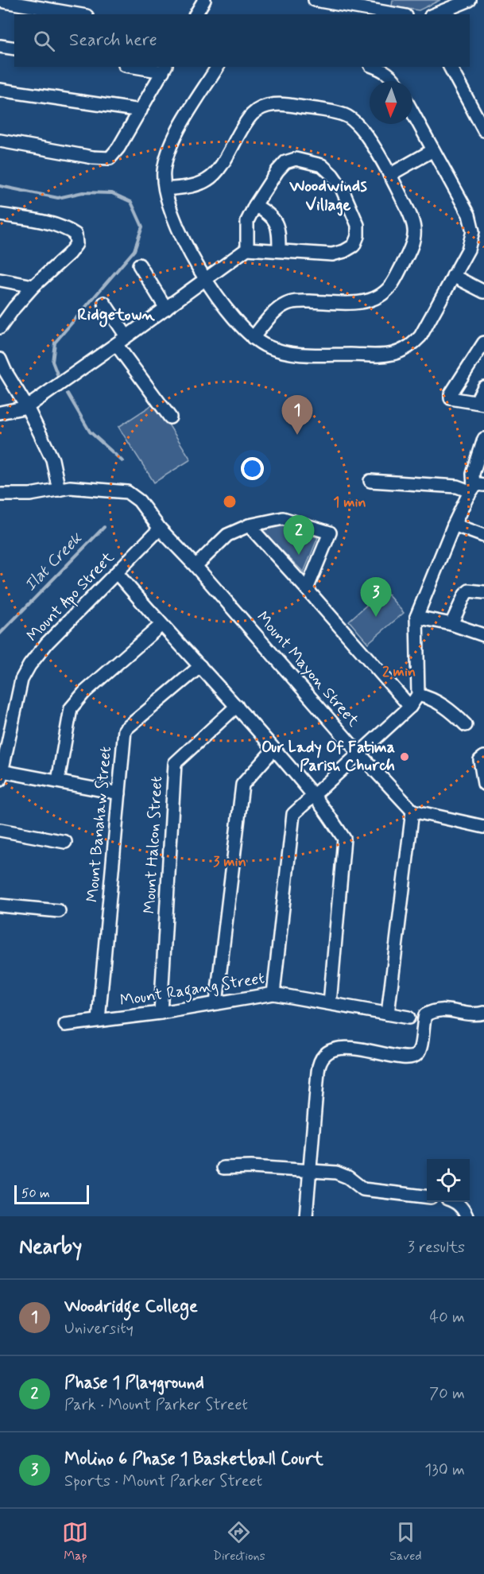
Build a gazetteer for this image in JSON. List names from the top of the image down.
{
  "streets": {
    "street": [
      "Mount Apo Street",
      "Mount Mayon Street",
      "Mount Banahaw Street",
      "Mount Halcon Street",
      "Mount Ragang Street"
    ]
  },
  "crossings": [
    ["Mount Apo Street", "Mount Mayon Street"],
    ["Mount Banahaw Street", "Mount Ragang Street"],
    ["Mount Halcon Street", "Mount Ragang Street"]
  ],
  "districts": ["Woodwinds Village", "Ridgetown"],
  "water": ["Ilat Creek"],
  "places": ["Our Lady Of Fatima Parish Church"],
  "scale_bar": "50 m",
  "north": "bottom",
  "page": {
    "search": "Search here",
    "pins": ["1", "2", "3"],
    "scale": "50 m",
    "heading": ["Nearby", "3 results"],
    "list": [
      {
        "mark": "1",
        "name": "Woodridge College",
        "note": "University",
        "value": "40 m"
      },
      {
        "mark": "2",
        "name": "Phase 1 Playground",
        "note": "Park · Mount Parker Street",
        "value": "70 m"
      },
      {
        "mark": "3",
        "name": "Molino 6 Phase 1 Basketball Court",
        "note": "Sports · Mount Parker Street",
        "value": "130 m"
      }
    ],
    "nav": ["Map", "Directions", "Saved"]
  },
  "rings": ["1 min", "2 min", "3 min"]
}
